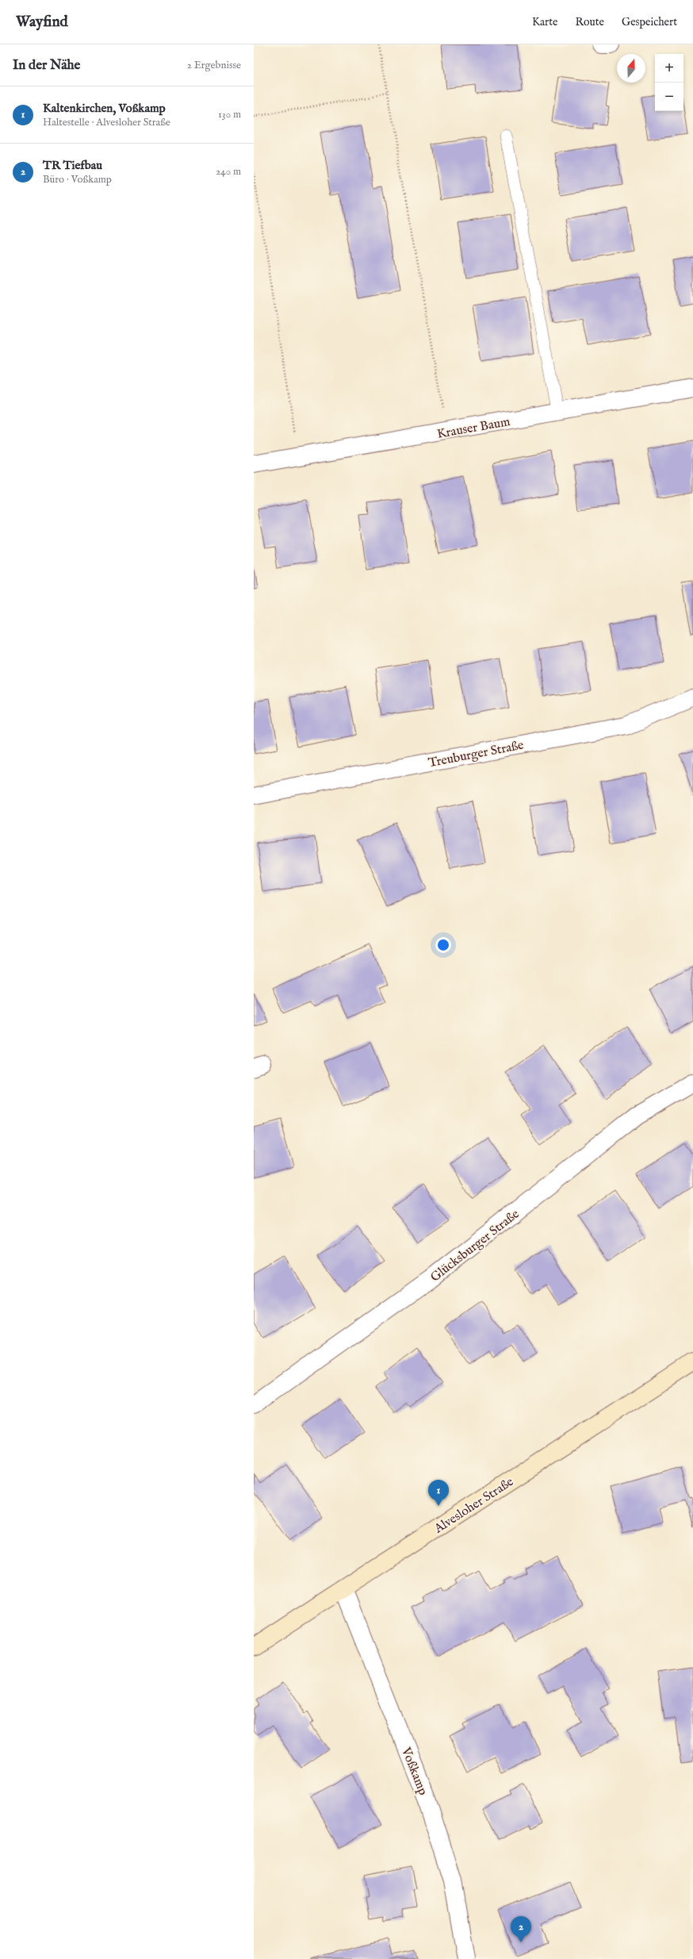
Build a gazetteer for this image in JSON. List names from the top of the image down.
{
  "streets": {
    "street": [
      "Krauser Baum",
      "Treuburger Straße",
      "Glücksburger Straße",
      "Alvesloher Straße",
      "Voßkamp"
    ]
  },
  "crossings": [
    ["Alvesloher Straße", "Voßkamp"]
  ],
  "north": "top",
  "page": {
    "header": "Wayfind",
    "nav": ["Karte", "Route", "Gespeichert"],
    "heading": ["In der Nähe", "2 Ergebnisse"],
    "map_buttons": ["+", "−"],
    "list": [
      {
        "mark": "1",
        "name": "Kaltenkirchen, Voßkamp",
        "note": "Haltestelle · Alvesloher Straße",
        "value": "130 m"
      },
      {
        "mark": "2",
        "name": "TR Tiefbau",
        "note": "Büro · Voßkamp",
        "value": "240 m"
      }
    ],
    "pins": ["1", "2"]
  }
}
